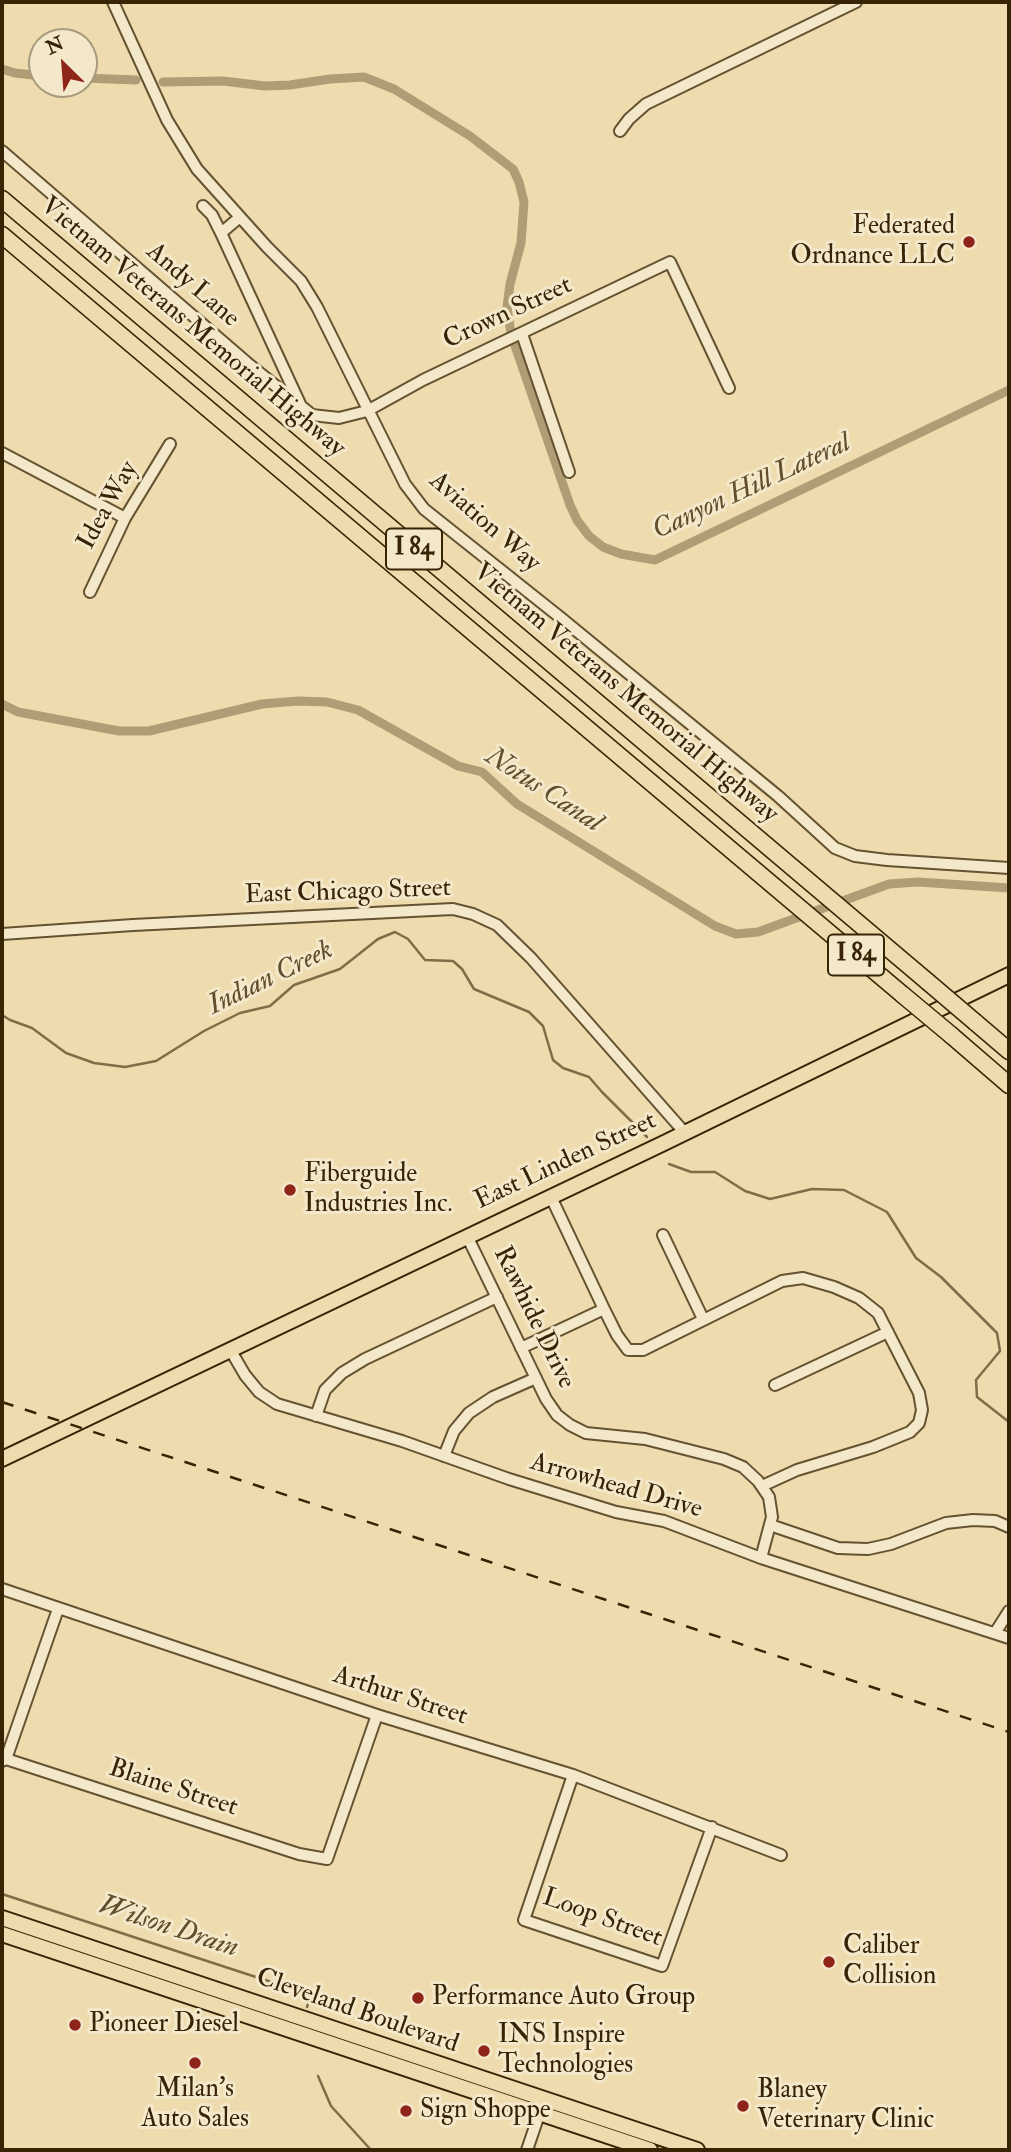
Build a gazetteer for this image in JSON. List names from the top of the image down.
{
  "streets": {
    "highway": ["Vietnam Veterans Memorial Highway", "I 84"],
    "main road": ["East Linden Street", "Cleveland Boulevard"],
    "street": [
      "Andy Lane",
      "Crown Street",
      "Idea Way",
      "Aviation Way",
      "East Chicago Street",
      "Rawhide Drive",
      "Arrowhead Drive",
      "Arthur Street",
      "Blaine Street",
      "Loop Street"
    ]
  },
  "crossings": [
    ["Andy Lane", "Crown Street"],
    ["Andy Lane", "Aviation Way"],
    ["Crown Street", "Aviation Way"],
    ["East Chicago Street", "East Linden Street"],
    ["East Linden Street", "Rawhide Drive"],
    ["East Linden Street", "Arrowhead Drive"],
    ["Arthur Street", "Blaine Street"],
    ["Arthur Street", "Loop Street"]
  ],
  "water": [
    "Canyon Hill Lateral",
    "Notus Canal",
    "Indian Creek",
    "Wilson Drain"
  ],
  "places": [
    "Federated Ordnance LLC",
    "Fiberguide Industries Inc.",
    "Caliber Collision",
    "Performance Auto Group",
    "Pioneer Diesel",
    "INS Inspire Technologies",
    "Milan's Auto Sales",
    "Blaney Veterinary Clinic",
    "Sign Shoppe"
  ],
  "north": "top left"
}
